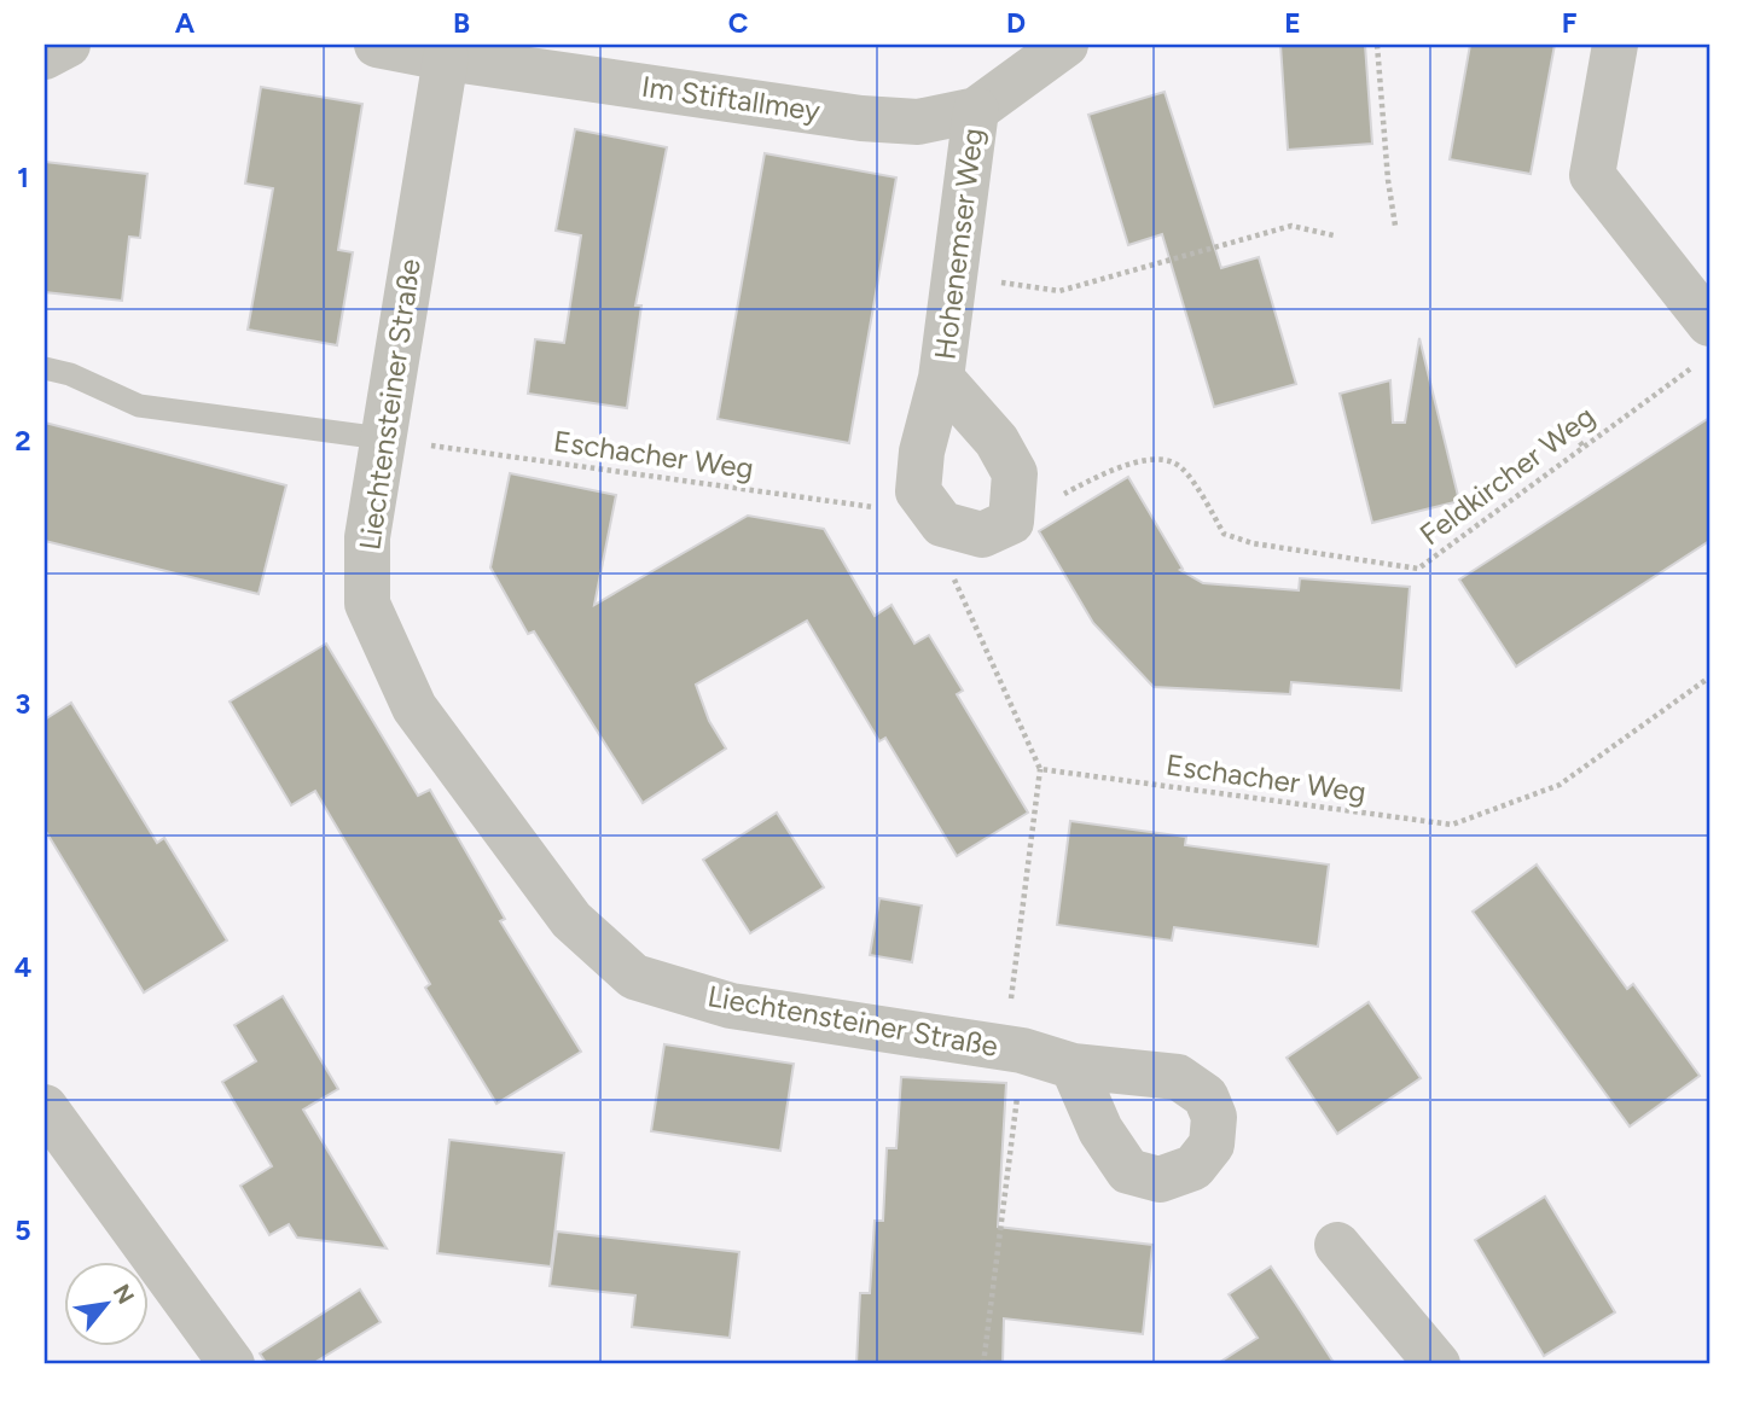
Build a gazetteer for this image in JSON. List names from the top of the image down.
{
  "streets": {
    "street": ["Im Stiftallmey", "Hohenemser Weg", "Liechtensteiner Straße"],
    "path": ["Eschacher Weg", "Feldkircher Weg"]
  },
  "crossings": [
    ["Im Stiftallmey", "Hohenemser Weg"],
    ["Im Stiftallmey", "Liechtensteiner Straße"],
    ["Hohenemser Weg", "Eschacher Weg"],
    ["Hohenemser Weg", "Feldkircher Weg"],
    ["Liechtensteiner Straße", "Eschacher Weg"]
  ],
  "north": "top right",
  "grid": {
    "columns": [
      "A",
      "B",
      "C",
      "D",
      "E",
      "F"
    ],
    "rows": [
      "1",
      "2",
      "3",
      "4",
      "5"
    ]
  }
}
